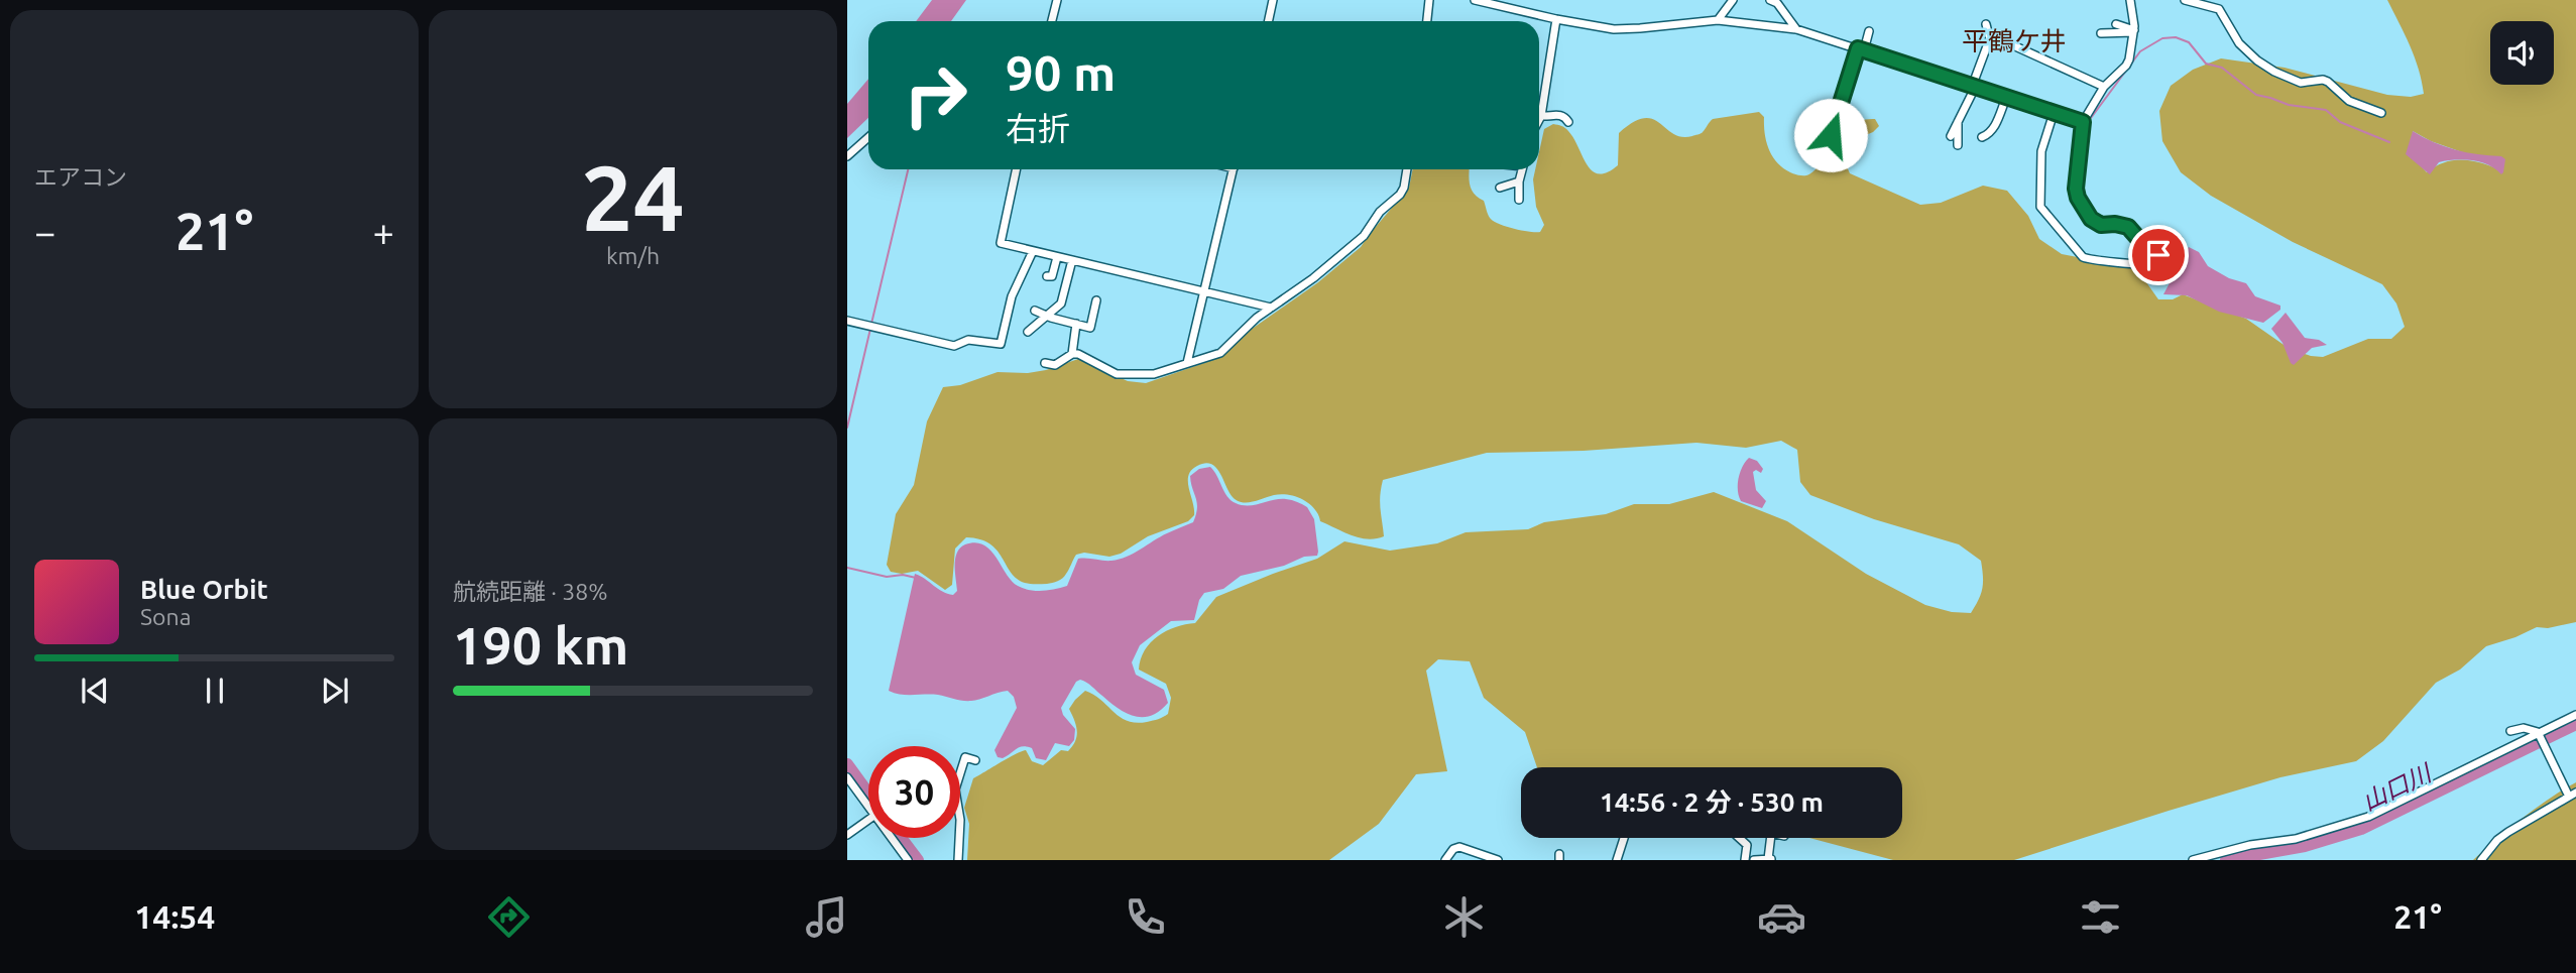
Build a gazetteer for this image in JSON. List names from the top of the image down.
{
  "districts": ["平鶴ケ井"],
  "water": ["山口川"],
  "page": {
    "tile": [
      "エアコン",
      ["24", "km/h"],
      ["航続距離 · 38%", "190 km"]
    ],
    "turn": ["90 m", "右折"],
    "heat": ["−", "21°", "+"],
    "song": ["Blue Orbit", "Sona"],
    "limit": "30",
    "trip": "14:56 · 2 分 · 530 m",
    "tabs": ["14:54", "21°"]
  }
}
